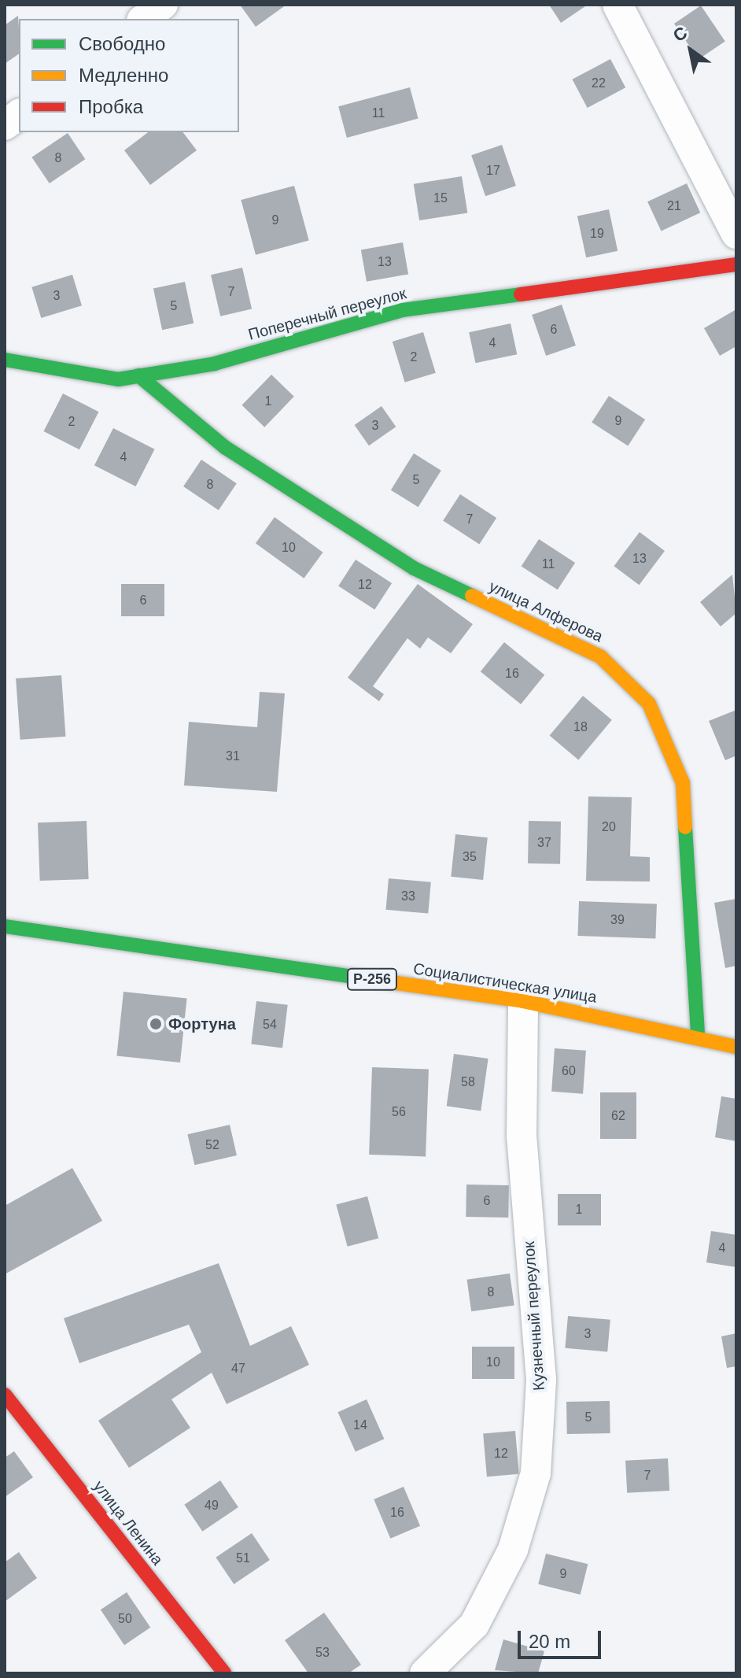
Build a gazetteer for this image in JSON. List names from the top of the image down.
{
  "streets": {
    "street": [
      "Поперечный переулок",
      "улица Алферова",
      "Р-256",
      "Социалистическая улица",
      "Кузнечный переулок",
      "улица Ленина"
    ]
  },
  "crossings": [
    ["Поперечный переулок", "улица Алферова"],
    ["улица Алферова", "Социалистическая улица"],
    ["Социалистическая улица", "Кузнечный переулок"]
  ],
  "places": ["Фортуна"],
  "house_numbers": [
    "22",
    "11",
    "8",
    "17",
    "15",
    "21",
    "9",
    "19",
    "13",
    "7",
    "3",
    "5",
    "6",
    "4",
    "2",
    "1",
    "9",
    "2",
    "3",
    "4",
    "5",
    "8",
    "7",
    "10",
    "13",
    "11",
    "12",
    "6",
    "16",
    "18",
    "31",
    "20",
    "37",
    "35",
    "33",
    "39",
    "54",
    "60",
    "58",
    "56",
    "62",
    "52",
    "6",
    "1",
    "4",
    "8",
    "3",
    "10",
    "47",
    "5",
    "14",
    "12",
    "7",
    "49",
    "16",
    "51",
    "9",
    "50",
    "53"
  ],
  "legend": ["Свободно", "Медленно", "Пробка"],
  "scale_bar": "20 m",
  "north": "top left"
}
